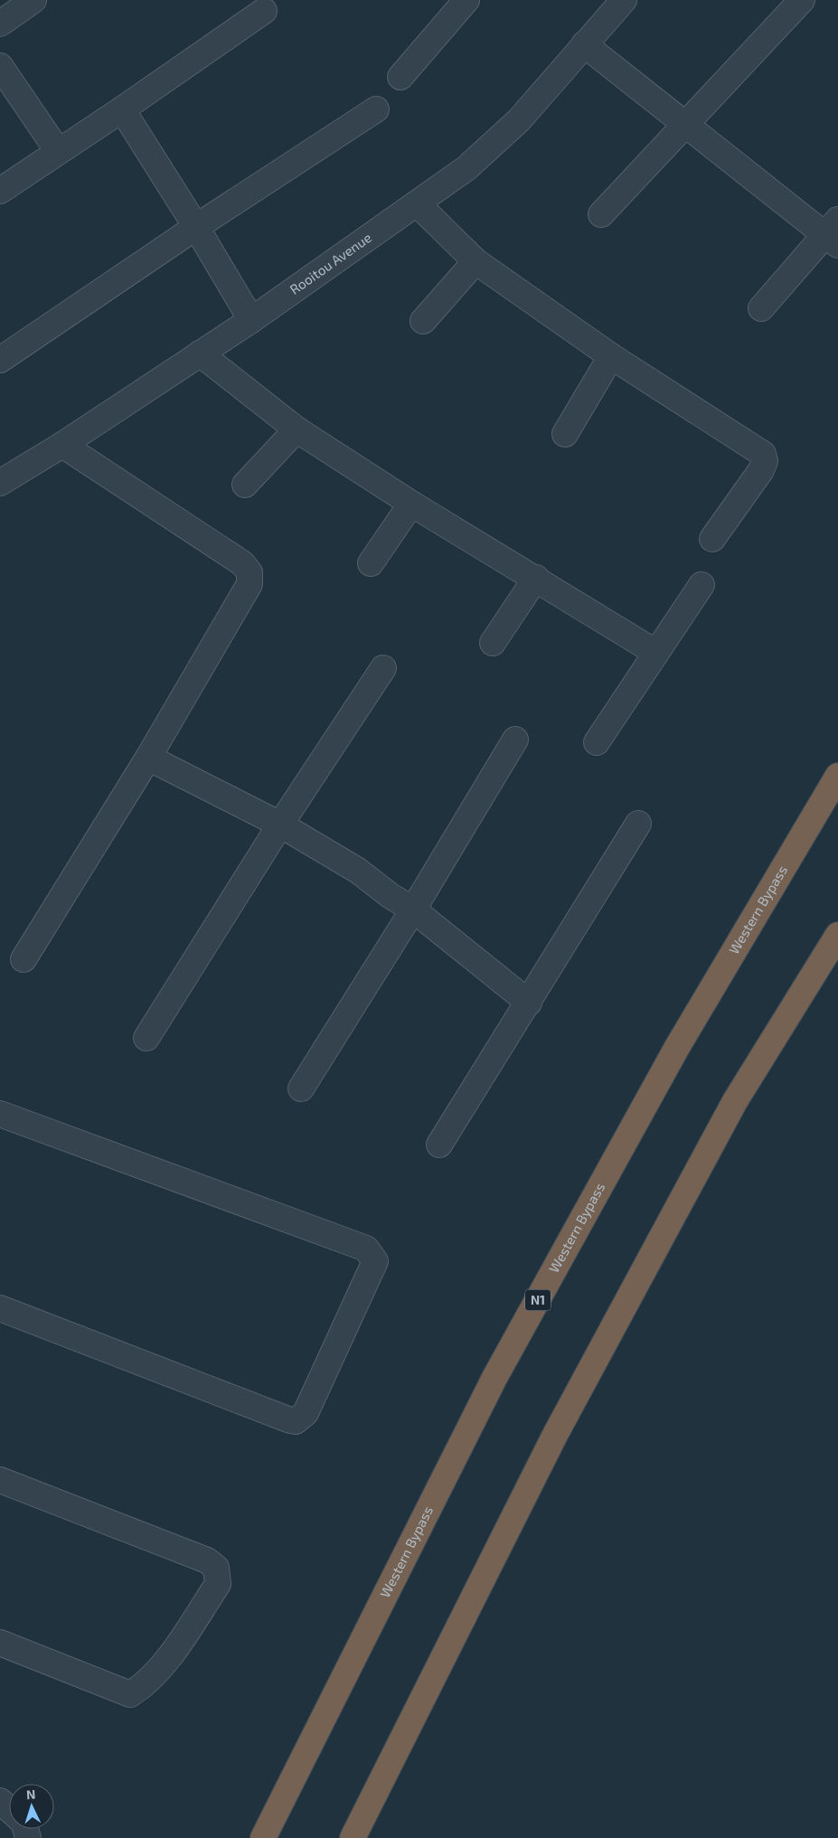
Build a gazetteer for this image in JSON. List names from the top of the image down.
{
  "streets": {
    "highway": ["Western Bypass", "N1"],
    "street": ["Rooitou Avenue"]
  },
  "north": "top"
}
